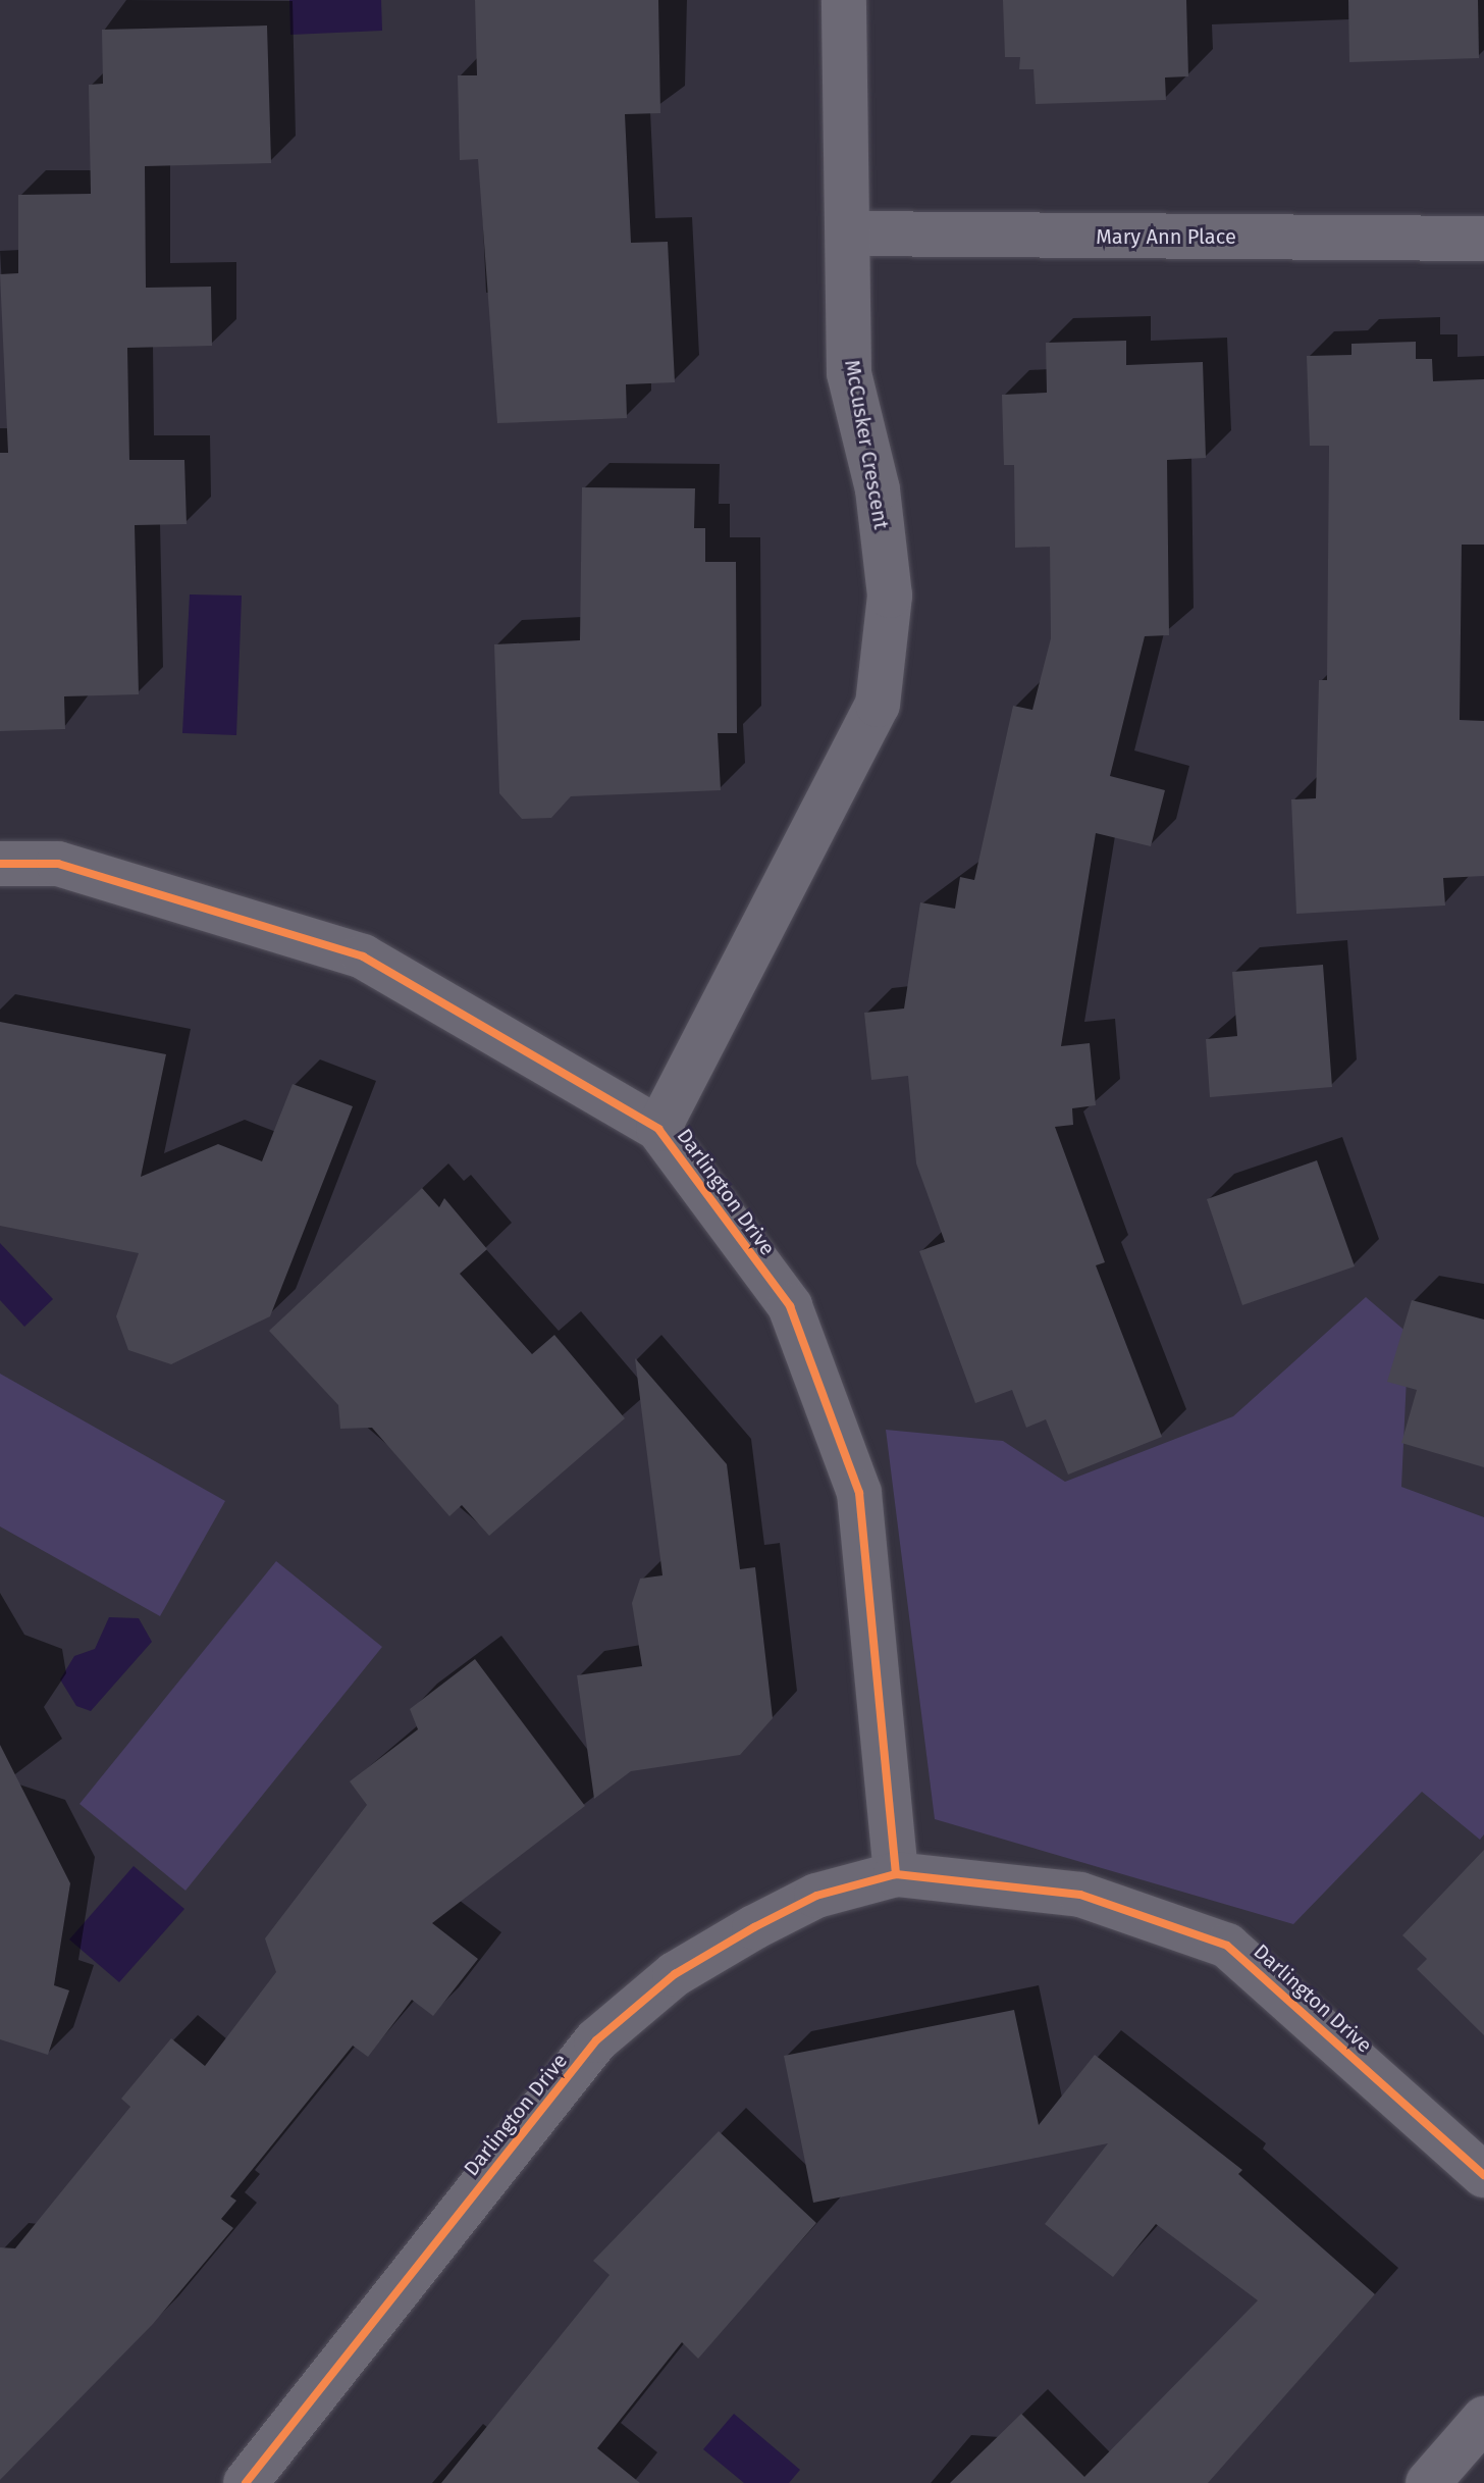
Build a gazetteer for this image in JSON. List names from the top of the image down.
{
  "streets": {
    "street": ["Mary Ann Place", "McCusker Crescent", "Darlington Drive"]
  },
  "crossings": [
    ["Mary Ann Place", "McCusker Crescent"],
    ["McCusker Crescent", "Darlington Drive"]
  ]
}
